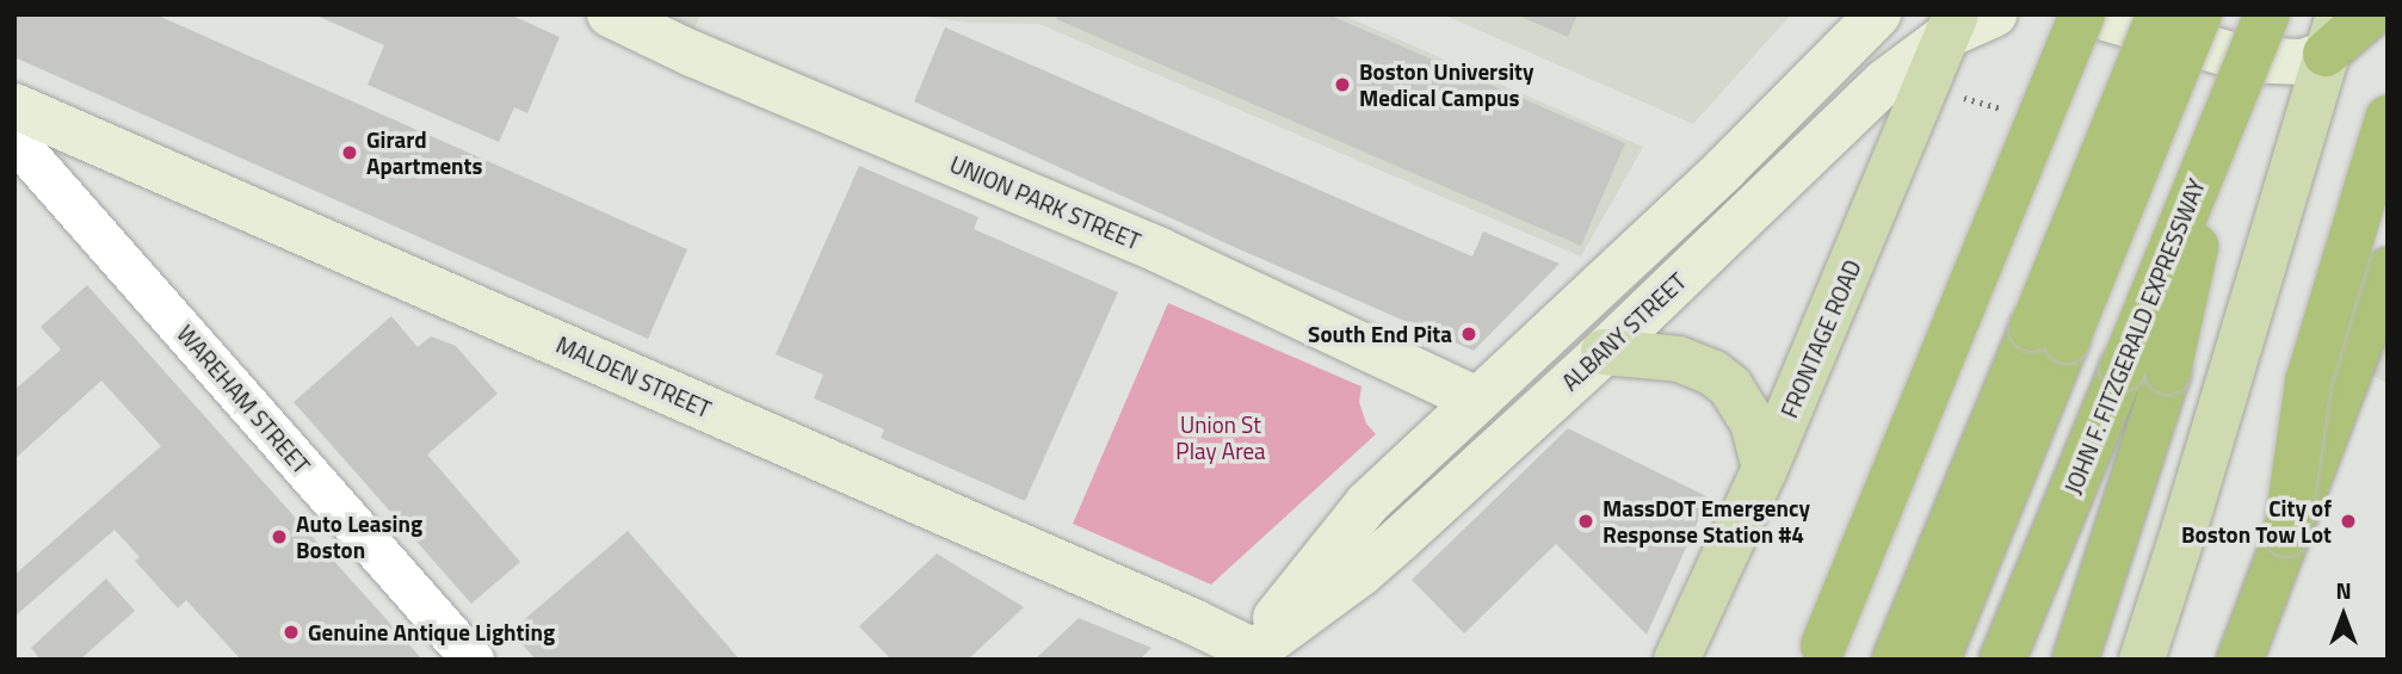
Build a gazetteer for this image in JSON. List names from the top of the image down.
{
  "streets": {
    "highway": ["JOHN F. FITZGERALD EXPRESSWAY"],
    "main road": [
      "UNION PARK STREET",
      "ALBANY STREET",
      "FRONTAGE ROAD",
      "MALDEN STREET"
    ],
    "street": ["WAREHAM STREET"]
  },
  "crossings": [
    ["ALBANY STREET", "FRONTAGE ROAD"],
    ["ALBANY STREET", "MALDEN STREET"]
  ],
  "parks": ["Union St Play Area"],
  "places": [
    "Boston University Medical Campus",
    "Girard Apartments",
    "South End Pita",
    "MassDOT Emergency Response Station #4",
    "City of Boston Tow Lot",
    "Auto Leasing Boston",
    "Genuine Antique Lighting"
  ],
  "north": "top"
}
